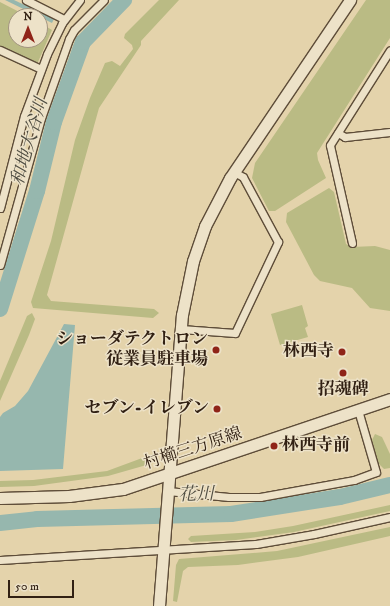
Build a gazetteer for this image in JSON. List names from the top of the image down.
{
  "streets": {
    "street": ["村櫛三方原線"]
  },
  "water": ["和地大谷川", "花川"],
  "places": [
    "ショーダテクトロン 従業員駐車場",
    "林西寺",
    "招魂碑",
    "セブン-イレブン",
    "林西寺前"
  ],
  "scale_bar": "50 m",
  "north": "top"
}
